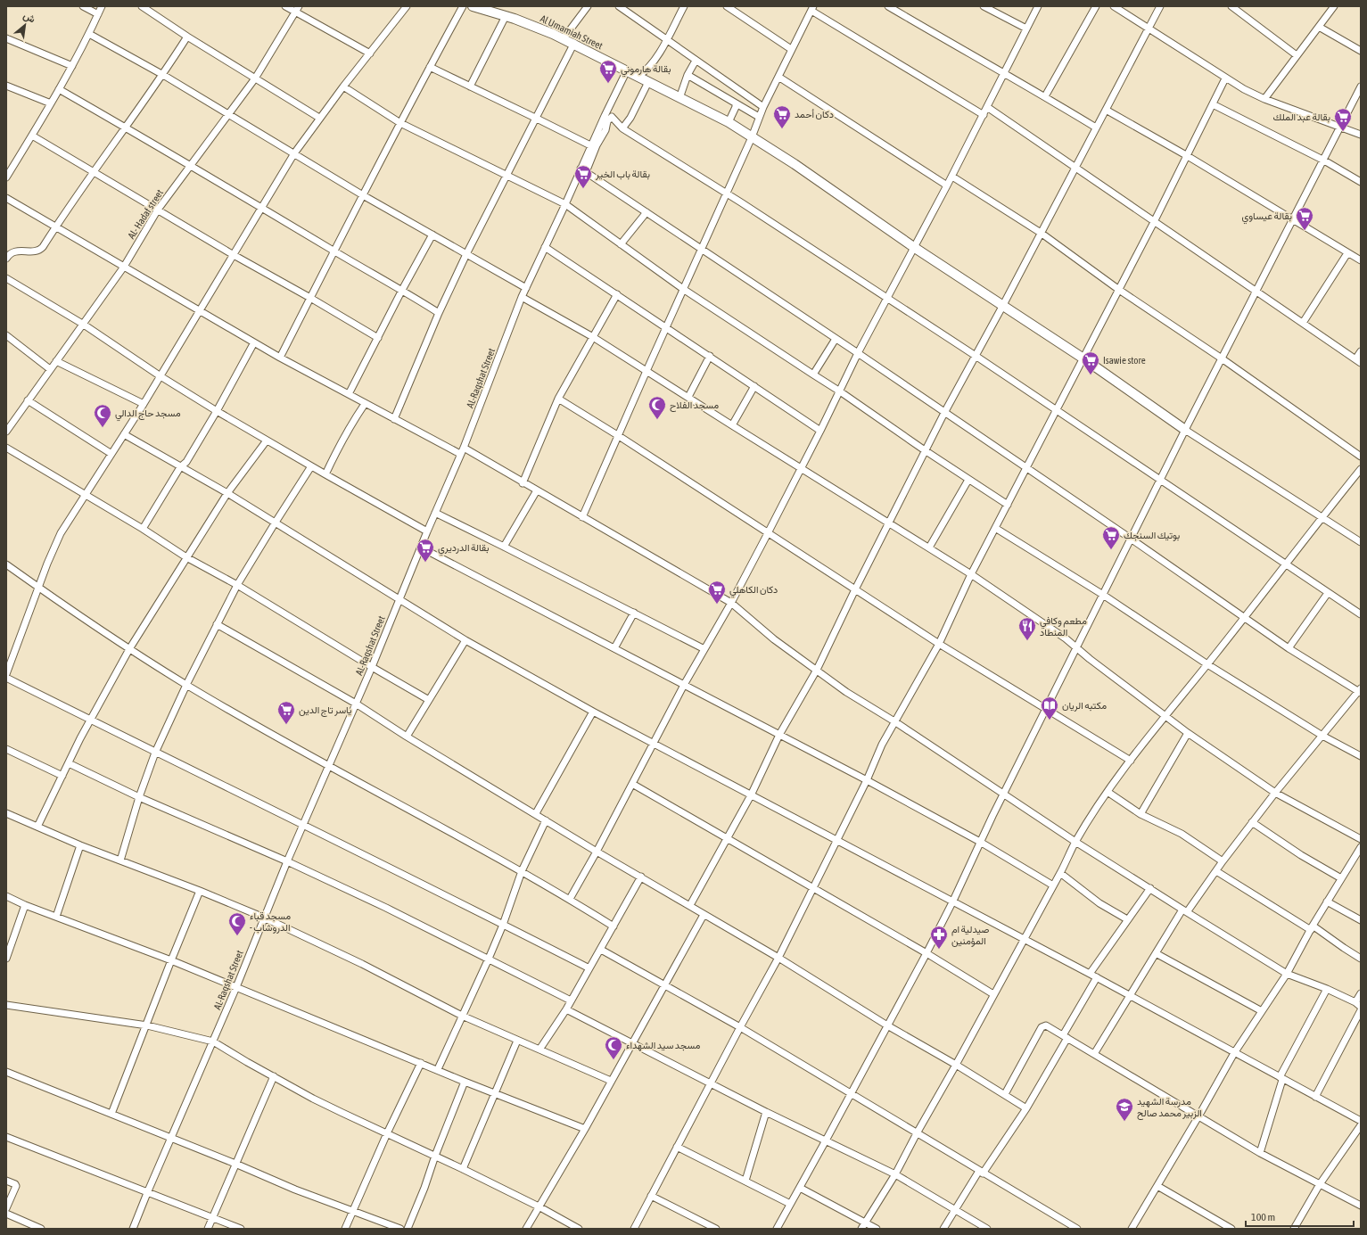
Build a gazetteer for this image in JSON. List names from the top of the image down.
{
  "streets": {
    "street": ["Al Umamiah Street", "AL- Hadaf street", "AL-Raqshat Street"]
  },
  "crossings": [
    ["Al Umamiah Street", "AL-Raqshat Street"]
  ],
  "places": {
    "supermarket": [
      "بقالة هارموني",
      "دكان أحمد",
      "بقالة عبد الملك",
      "بقالة باب الخير",
      "بقالة عيساوي",
      "Isawie store",
      "بوتيك السنجك",
      "بقالة الدرديري",
      "دكان الكاهلي",
      "ياسر تاج الدين"
    ],
    "mosque": [
      "مسجد الفلاح",
      "مسجد حاج الدالي",
      "مسجد قباء - الدروشاب",
      "مسجد سيد الشهداء"
    ],
    "restaurant": ["مطعم وكافي المنطاد"],
    "library": ["مكتبه الريان"],
    "pharmacy": ["صيدلية ام المؤمنين"],
    "school or university": ["مدرسة الشهيد الزبير محمد صالح"]
  },
  "scale_bar": "100 m",
  "north": "top right"
}
